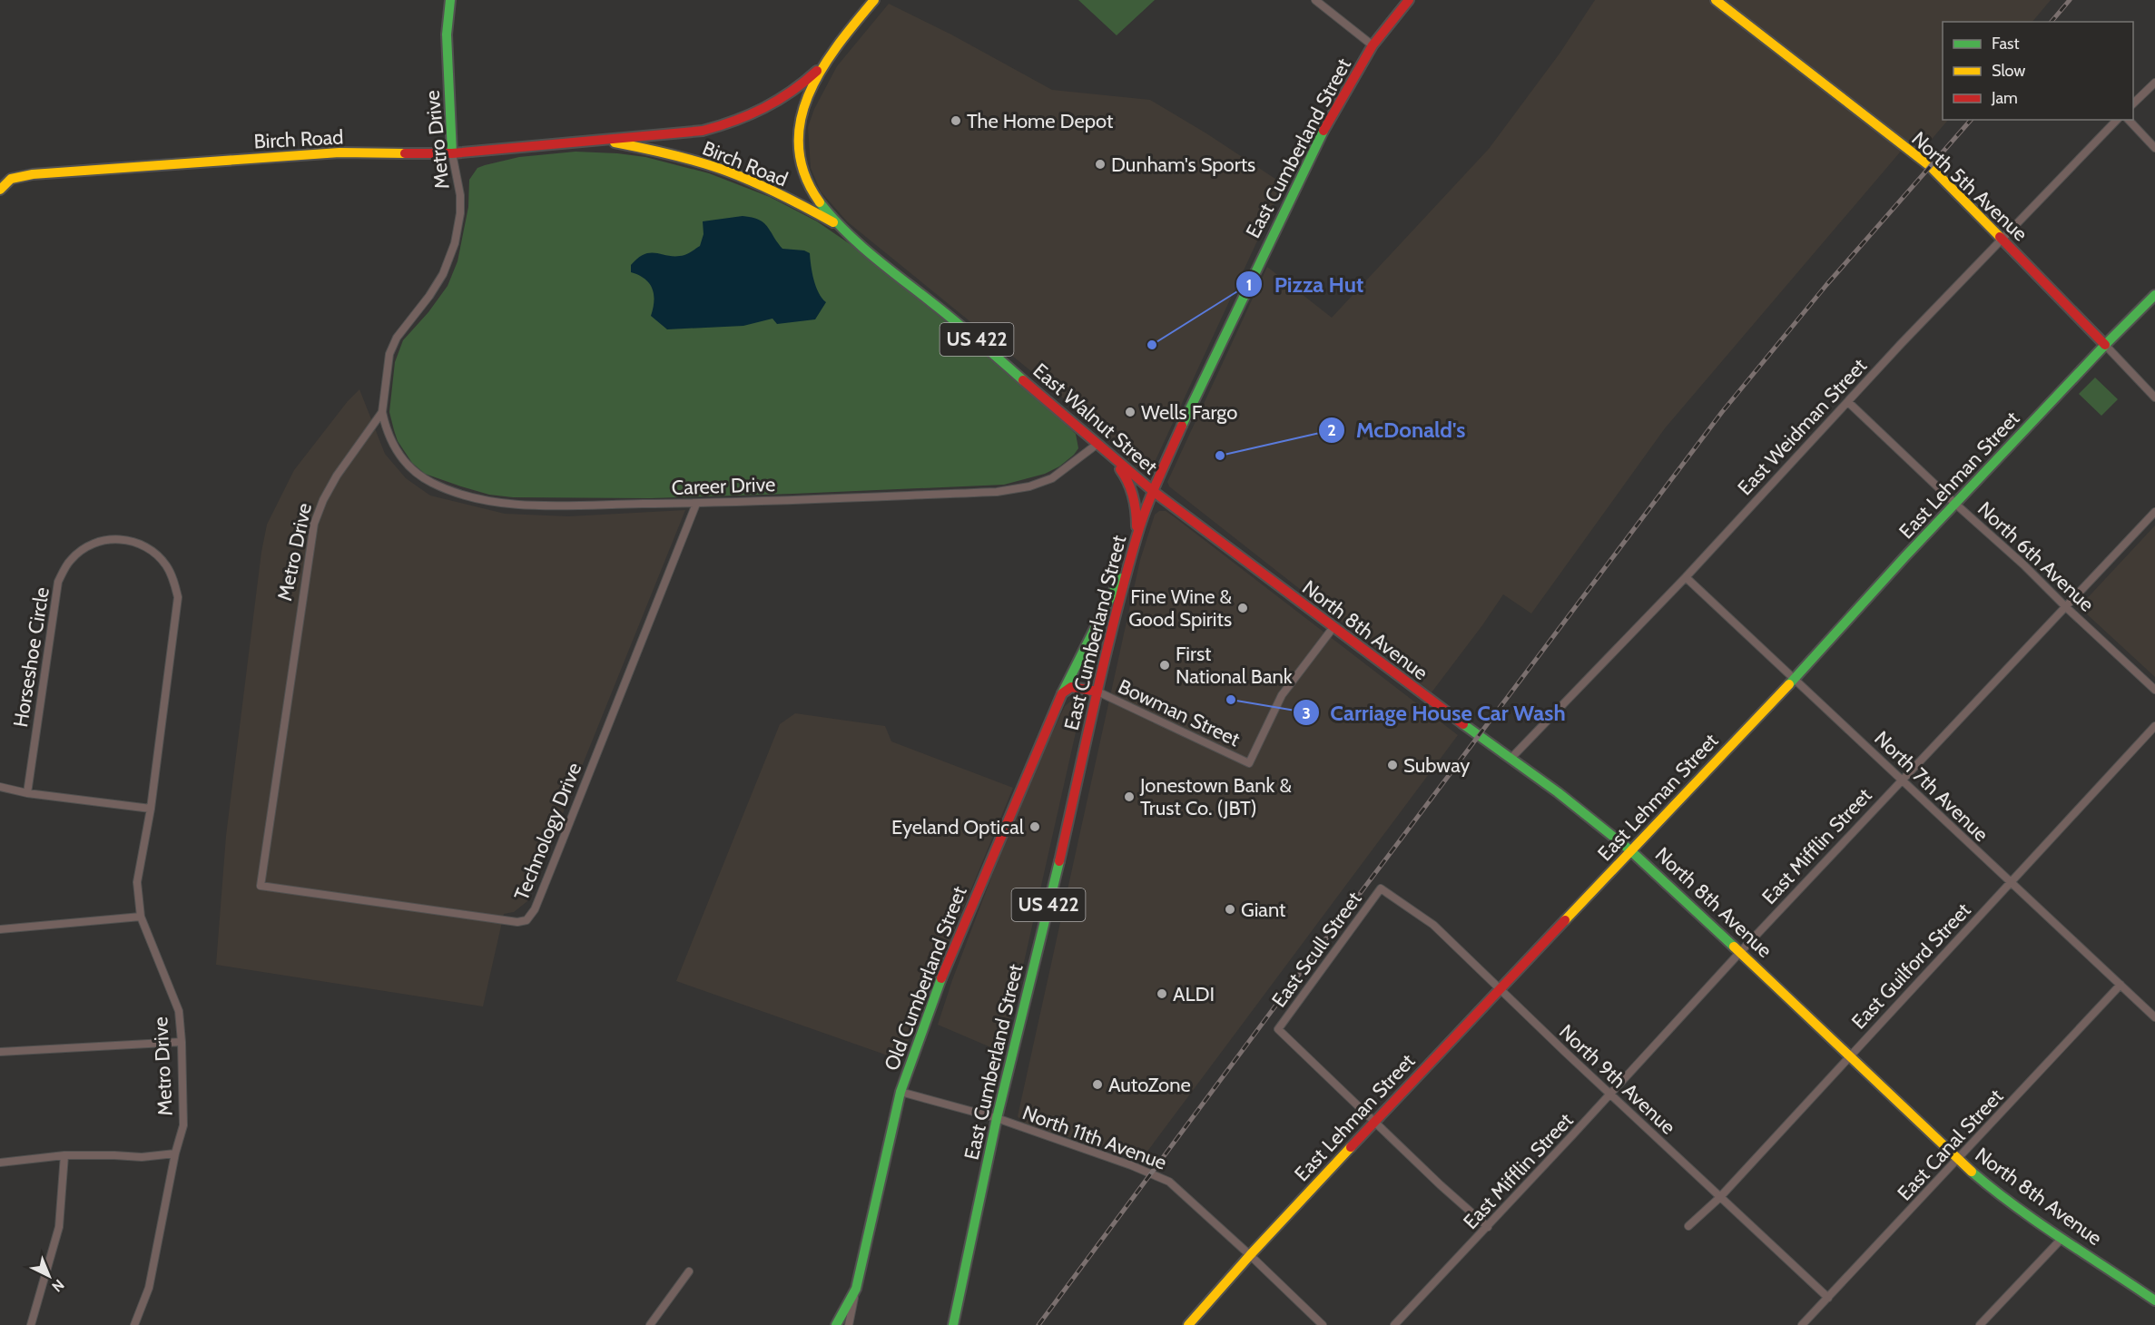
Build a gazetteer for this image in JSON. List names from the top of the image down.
{
  "streets": {
    "main road": [
      "Birch Road",
      "Metro Drive",
      "East Cumberland Street",
      "North 5th Avenue",
      "US 422",
      "East Walnut Street",
      "East Lehman Street",
      "North 8th Avenue",
      "Old Cumberland Street"
    ],
    "street": [
      "East Weidman Street",
      "Career Drive",
      "North 6th Avenue",
      "Horseshoe Circle",
      "Bowman Street",
      "North 7th Avenue",
      "Technology Drive",
      "East Mifflin Street",
      "East Scull Street",
      "East Guilford Street",
      "North 9th Avenue",
      "North 11th Avenue",
      "East Canal Street"
    ]
  },
  "crossings": [
    ["Birch Road", "Metro Drive"],
    ["Birch Road", "East Walnut Street"],
    ["Metro Drive", "Career Drive"],
    ["Metro Drive", "Horseshoe Circle"],
    ["Metro Drive", "Technology Drive"],
    ["East Cumberland Street", "US 422"],
    ["East Cumberland Street", "East Walnut Street"],
    ["East Cumberland Street", "North 8th Avenue"],
    ["East Cumberland Street", "Bowman Street"],
    ["East Cumberland Street", "Old Cumberland Street"],
    ["East Cumberland Street", "North 11th Avenue"],
    ["North 5th Avenue", "East Weidman Street"],
    ["North 5th Avenue", "East Lehman Street"],
    ["US 422", "East Walnut Street"],
    ["East Walnut Street", "Career Drive"],
    ["East Walnut Street", "North 8th Avenue"],
    ["East Weidman Street", "North 6th Avenue"],
    ["East Weidman Street", "North 8th Avenue"],
    ["East Weidman Street", "North 7th Avenue"],
    ["East Lehman Street", "North 6th Avenue"],
    ["East Lehman Street", "North 8th Avenue"],
    ["East Lehman Street", "North 7th Avenue"],
    ["East Lehman Street", "East Scull Street"],
    ["East Lehman Street", "North 9th Avenue"],
    ["East Lehman Street", "North 11th Avenue"],
    ["Career Drive", "Technology Drive"],
    ["North 6th Avenue", "East Mifflin Street"],
    ["North 8th Avenue", "Bowman Street"],
    ["North 8th Avenue", "East Mifflin Street"],
    ["North 8th Avenue", "East Guilford Street"],
    ["North 8th Avenue", "East Canal Street"],
    ["North 7th Avenue", "East Mifflin Street"],
    ["North 7th Avenue", "East Guilford Street"],
    ["North 7th Avenue", "East Canal Street"],
    ["East Mifflin Street", "North 9th Avenue"],
    ["East Scull Street", "North 9th Avenue"],
    ["East Guilford Street", "North 9th Avenue"],
    ["Old Cumberland Street", "North 11th Avenue"],
    ["North 9th Avenue", "East Canal Street"]
  ],
  "places": [
    "The Home Depot",
    "Dunham's Sports",
    "Pizza Hut",
    "Wells Fargo",
    "McDonald's",
    "Fine Wine & Good Spirits",
    "First National Bank",
    "Carriage House Car Wash",
    "Subway",
    "Jonestown Bank & Trust Co. (JBT)",
    "Eyeland Optical",
    "Giant",
    "ALDI",
    "AutoZone"
  ],
  "legend": ["Fast", "Slow", "Jam"],
  "north": "bottom right"
}
